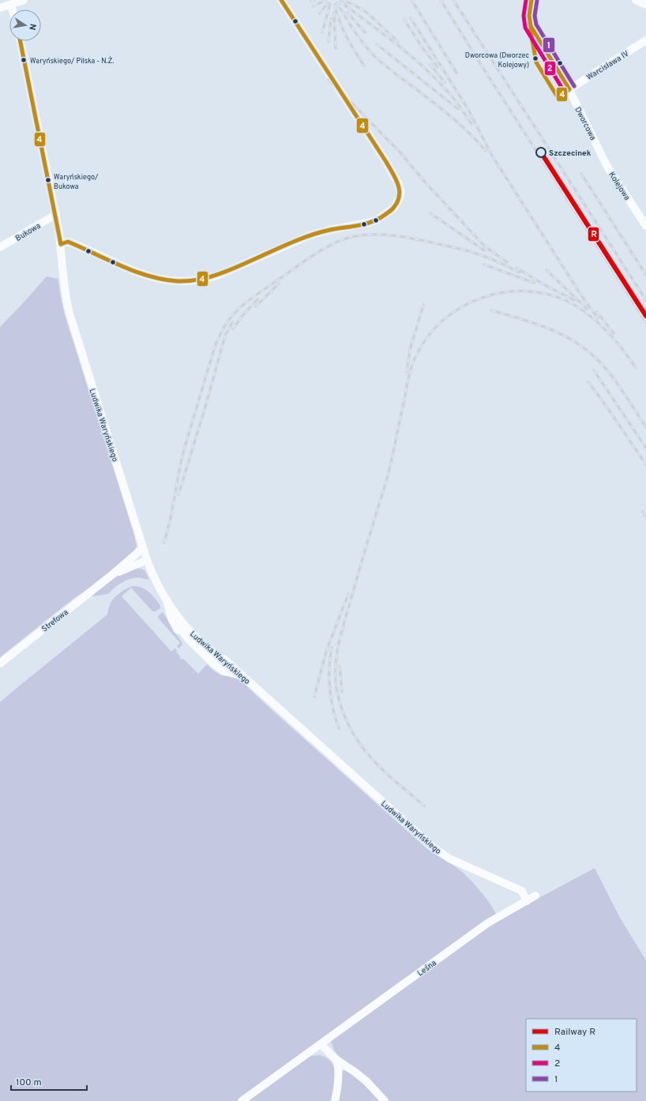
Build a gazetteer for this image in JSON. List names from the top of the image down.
{
  "streets": {
    "street": [
      "Warcisława IV",
      "Dworcowa",
      "Kolejowa",
      "Bukowa",
      "Ludwika Waryńskiego",
      "Strefowa",
      "Leśna"
    ]
  },
  "crossings": [
    ["Warcisława IV", "Dworcowa"],
    ["Dworcowa", "Kolejowa"],
    ["Bukowa", "Ludwika Waryńskiego"],
    ["Ludwika Waryńskiego", "Strefowa"],
    ["Ludwika Waryńskiego", "Leśna"]
  ],
  "places": [
    "Dworcowa (Dworzec Kolejowy)",
    "Waryńskiego/ Pilska - N.Ż.",
    "Szczecinek",
    "Waryńskiego/ Bukowa"
  ],
  "lines": [
    "transit line 4",
    "transit line 2",
    "transit line 1",
    "rail line R"
  ],
  "legend": [
    "Railway R",
    "4",
    "2",
    "1"
  ],
  "scale_bar": "100 m",
  "north": "right"
}
